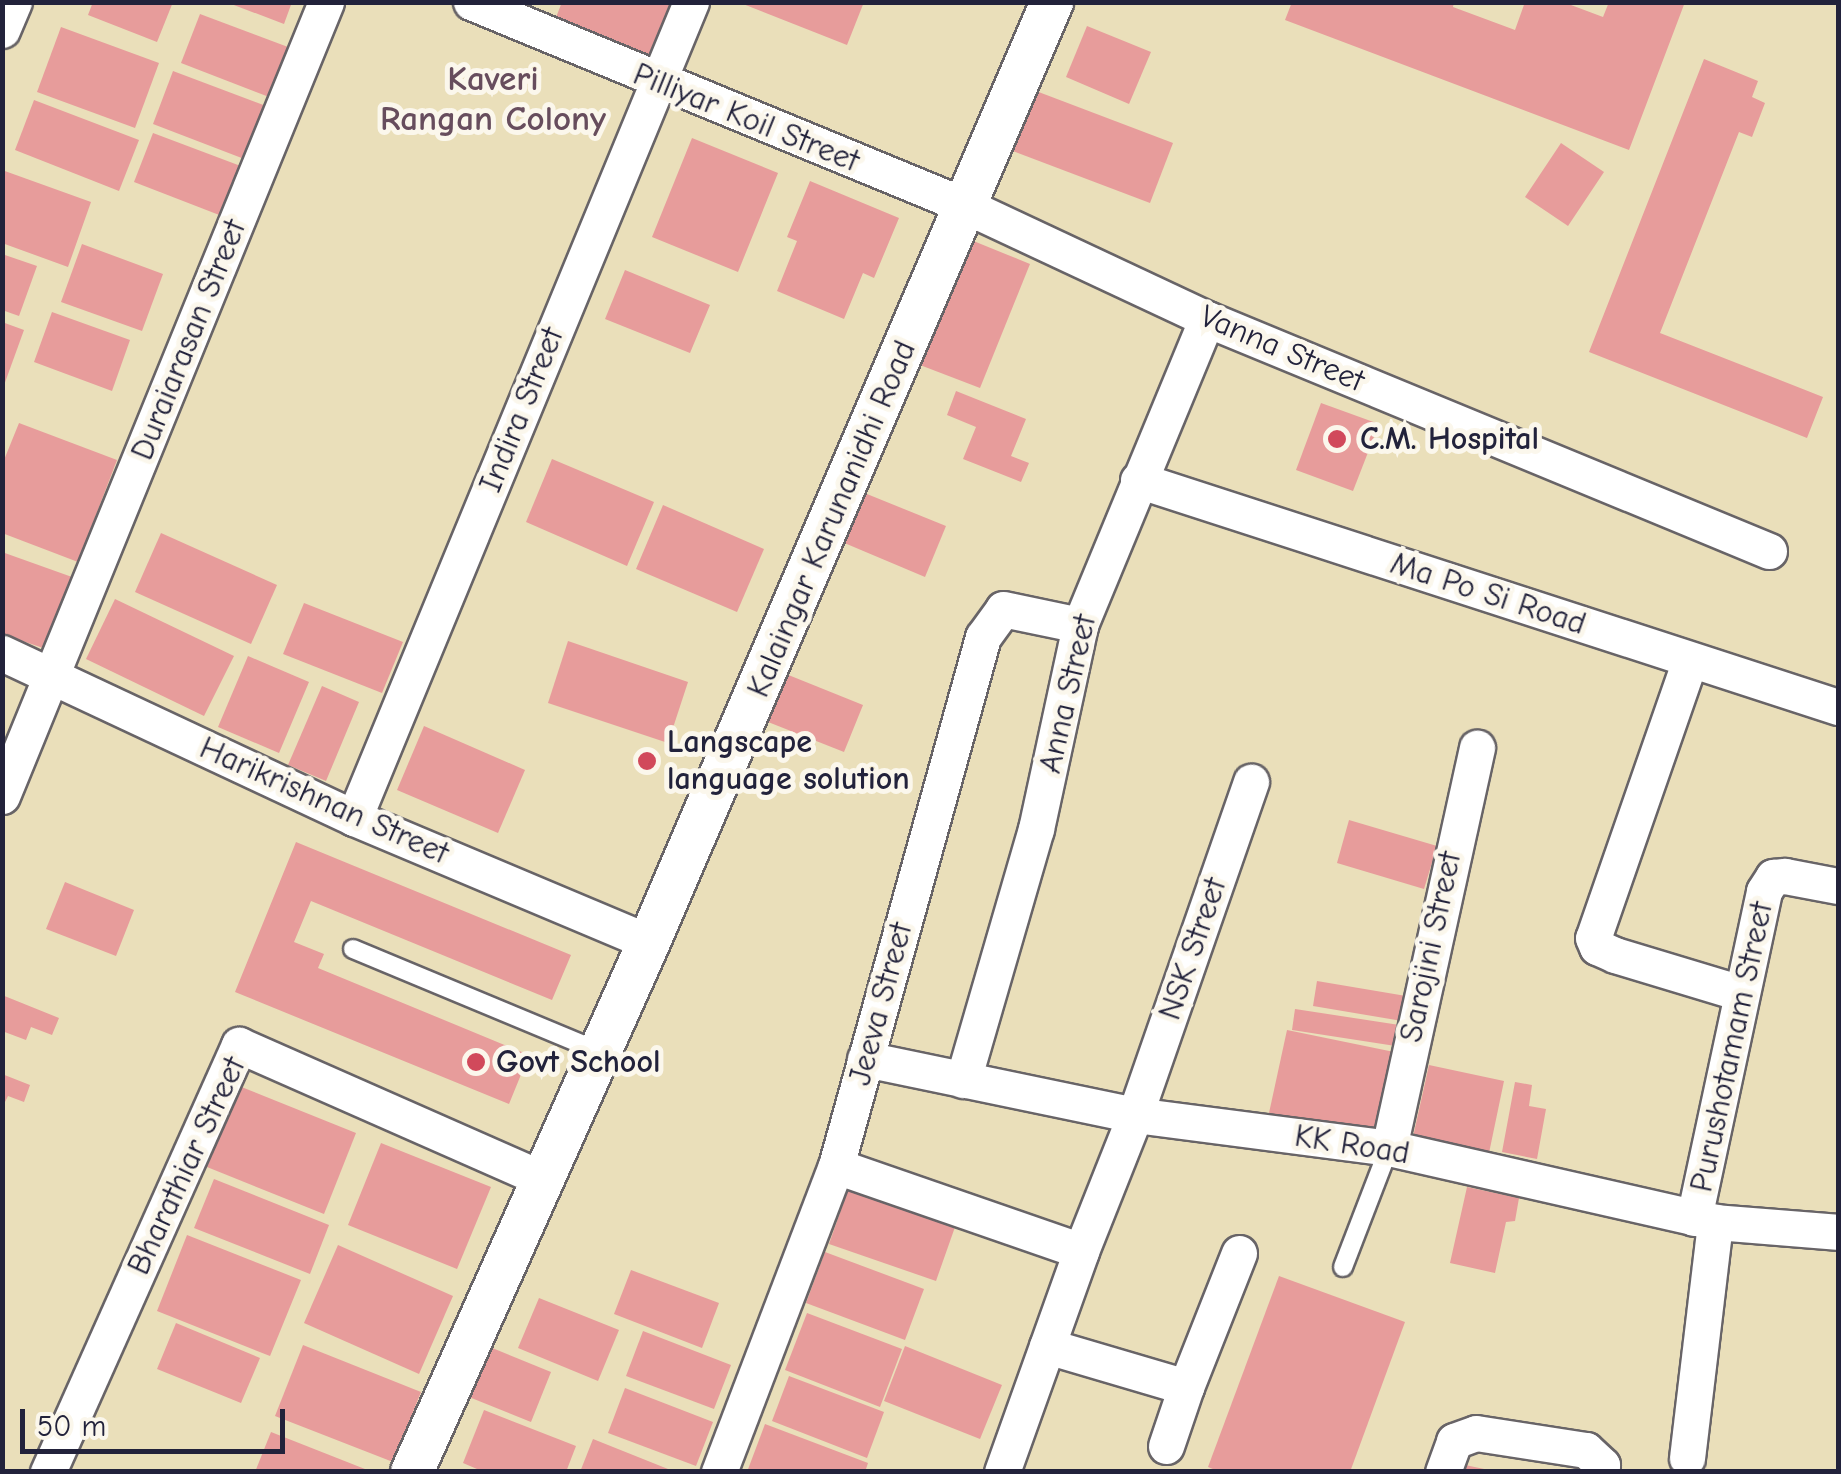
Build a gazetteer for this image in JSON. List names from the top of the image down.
{
  "streets": {
    "street": [
      "Pilliyar Koil Street",
      "Duraiarasan Street",
      "Vanna Street",
      "Indira Street",
      "Kalaingar Karunanidhi Road",
      "Ma Po Si Road",
      "Anna Street",
      "Harikrishnan Street",
      "Sarojini Street",
      "NSK Street",
      "Jeeva Street",
      "Purushotamam Street",
      "KK Road",
      "Bharathiar Street"
    ]
  },
  "crossings": [
    ["Pilliyar Koil Street", "Vanna Street"],
    ["Pilliyar Koil Street", "Indira Street"],
    ["Pilliyar Koil Street", "Kalaingar Karunanidhi Road"],
    ["Duraiarasan Street", "Harikrishnan Street"],
    ["Vanna Street", "Kalaingar Karunanidhi Road"],
    ["Vanna Street", "Anna Street"],
    ["Indira Street", "Harikrishnan Street"],
    ["Kalaingar Karunanidhi Road", "Harikrishnan Street"],
    ["Kalaingar Karunanidhi Road", "Bharathiar Street"],
    ["Ma Po Si Road", "Anna Street"],
    ["Anna Street", "Jeeva Street"],
    ["Anna Street", "KK Road"],
    ["Sarojini Street", "KK Road"],
    ["NSK Street", "KK Road"],
    ["Jeeva Street", "KK Road"],
    ["Purushotamam Street", "KK Road"]
  ],
  "districts": ["Kaveri Rangan Colony"],
  "places": ["C.M. Hospital", "Langscape language solution", "Govt School"],
  "scale_bar": "50 m"
}
